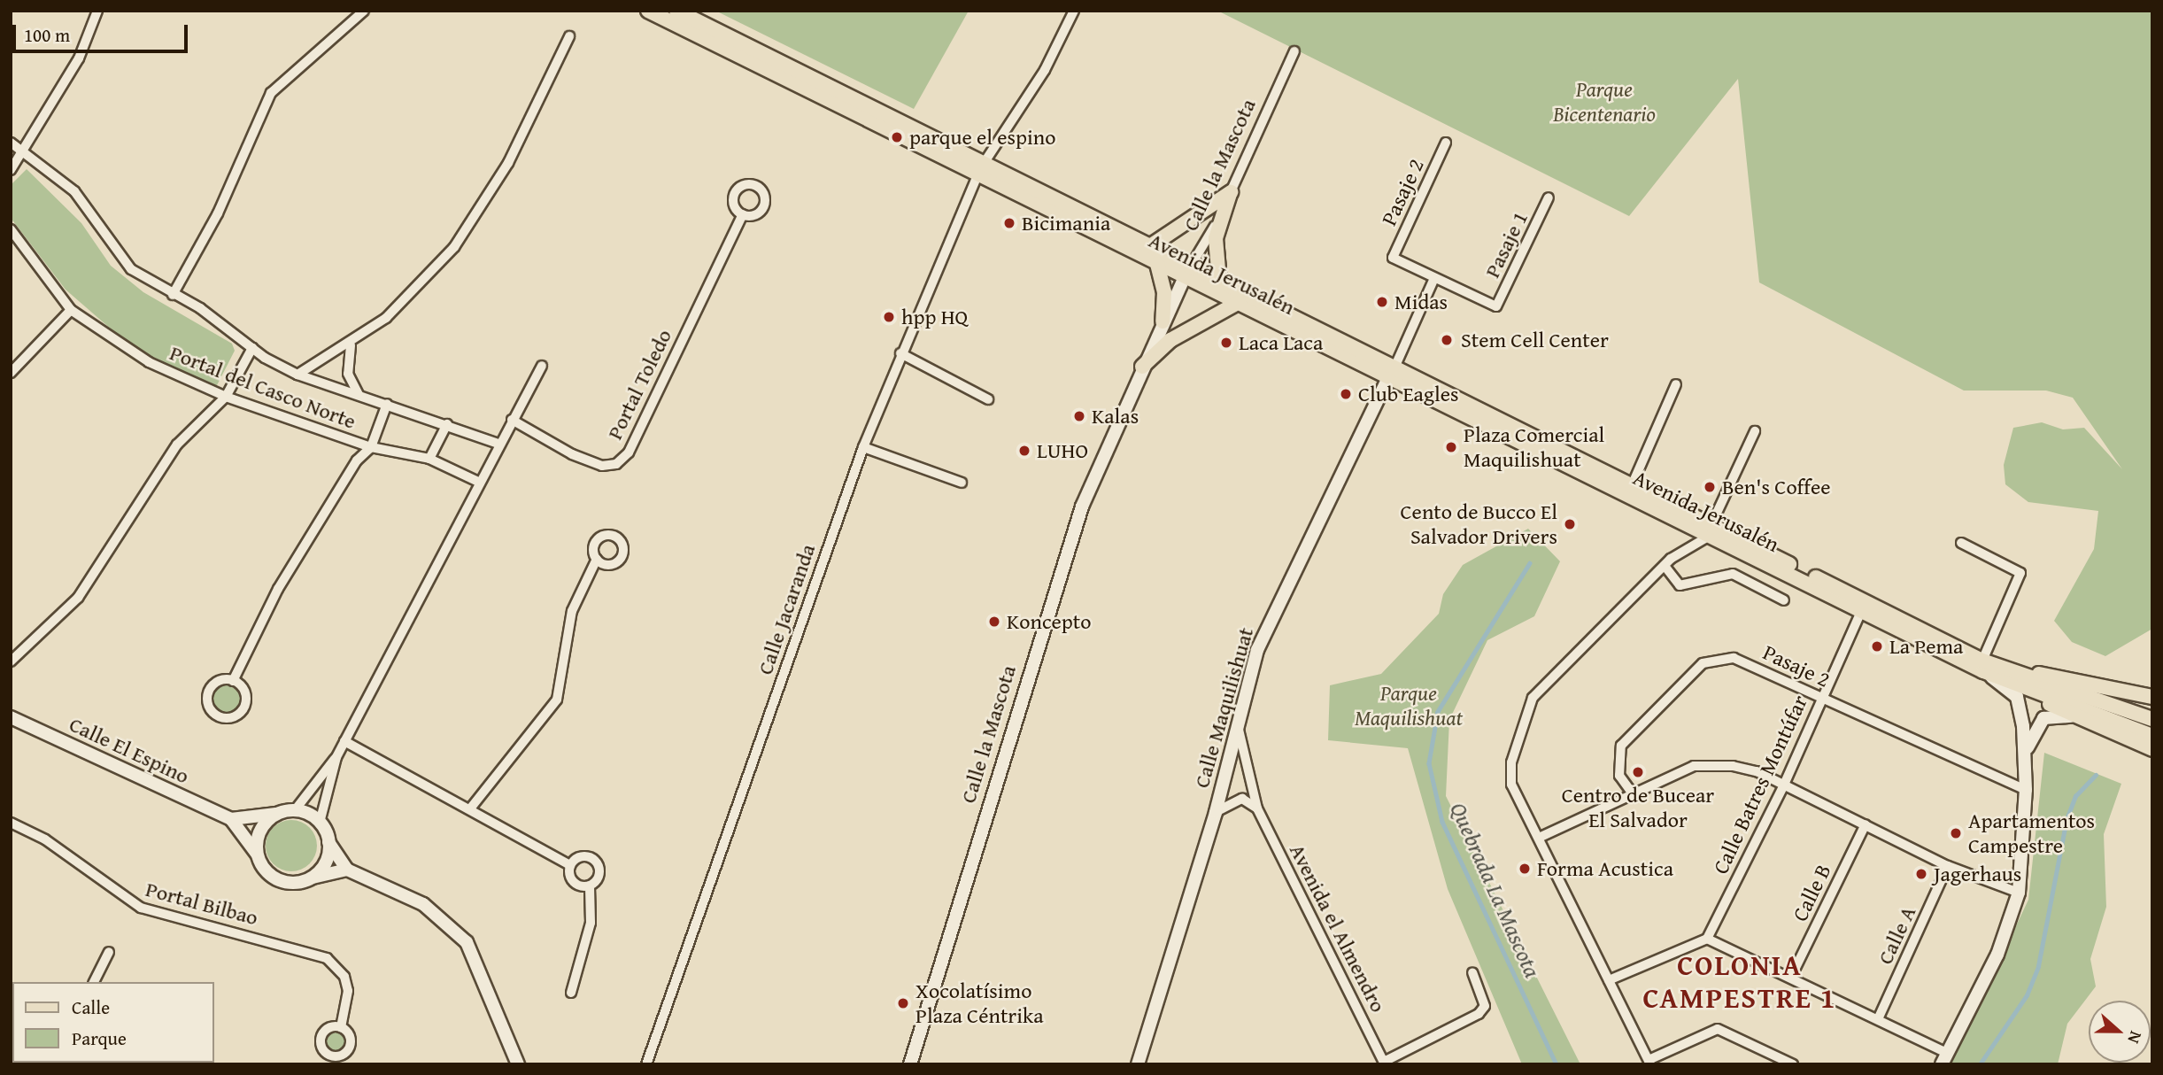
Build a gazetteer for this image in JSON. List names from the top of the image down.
{
  "streets": {
    "main road": ["Avenida Jerusalén"],
    "street": [
      "Calle la Mascota",
      "Pasaje 2",
      "Pasaje 1",
      "Portal Toledo",
      "Portal del Casco Norte",
      "Calle Jacaranda",
      "Calle Maquilishuat",
      "Calle El Espino",
      "Calle Batres Montúfar",
      "Calle B",
      "Portal Bilbao",
      "Avenida el Almendro",
      "Calle A"
    ]
  },
  "crossings": [
    ["Calle la Mascota", "Avenida Jerusalén"],
    ["Pasaje 2", "Pasaje 1"],
    ["Pasaje 2", "Calle Maquilishuat"],
    ["Pasaje 2", "Calle Batres Montúfar"],
    ["Pasaje 1", "Calle Maquilishuat"],
    ["Avenida Jerusalén", "Calle Jacaranda"],
    ["Avenida Jerusalén", "Calle Maquilishuat"],
    ["Avenida Jerusalén", "Calle Batres Montúfar"],
    ["Calle Maquilishuat", "Avenida el Almendro"]
  ],
  "districts": ["COLONIA CAMPESTRE 1"],
  "water": ["Quebrada La Mascota"],
  "parks": ["Parque Bicentenario", "Parque Maquilishuat"],
  "places": [
    "parque el espino",
    "Bicimania",
    "Midas",
    "hpp HQ",
    "Stem Cell Center",
    "Laca Laca",
    "Club Eagles",
    "Kalas",
    "Plaza Comercial Maquilishuat",
    "LUHO",
    "Ben's Coffee",
    "Cento de Bucco El Salvador Drivers",
    "Koncepto",
    "La Pema",
    "Centro de Bucear El Salvador",
    "Apartamentos Campestre",
    "Forma Acustica",
    "Jagerhaus",
    "Xocolatísimo Plaza Céntrika"
  ],
  "legend": ["Calle", "Parque"],
  "scale_bar": "100 m",
  "north": "right"
}
